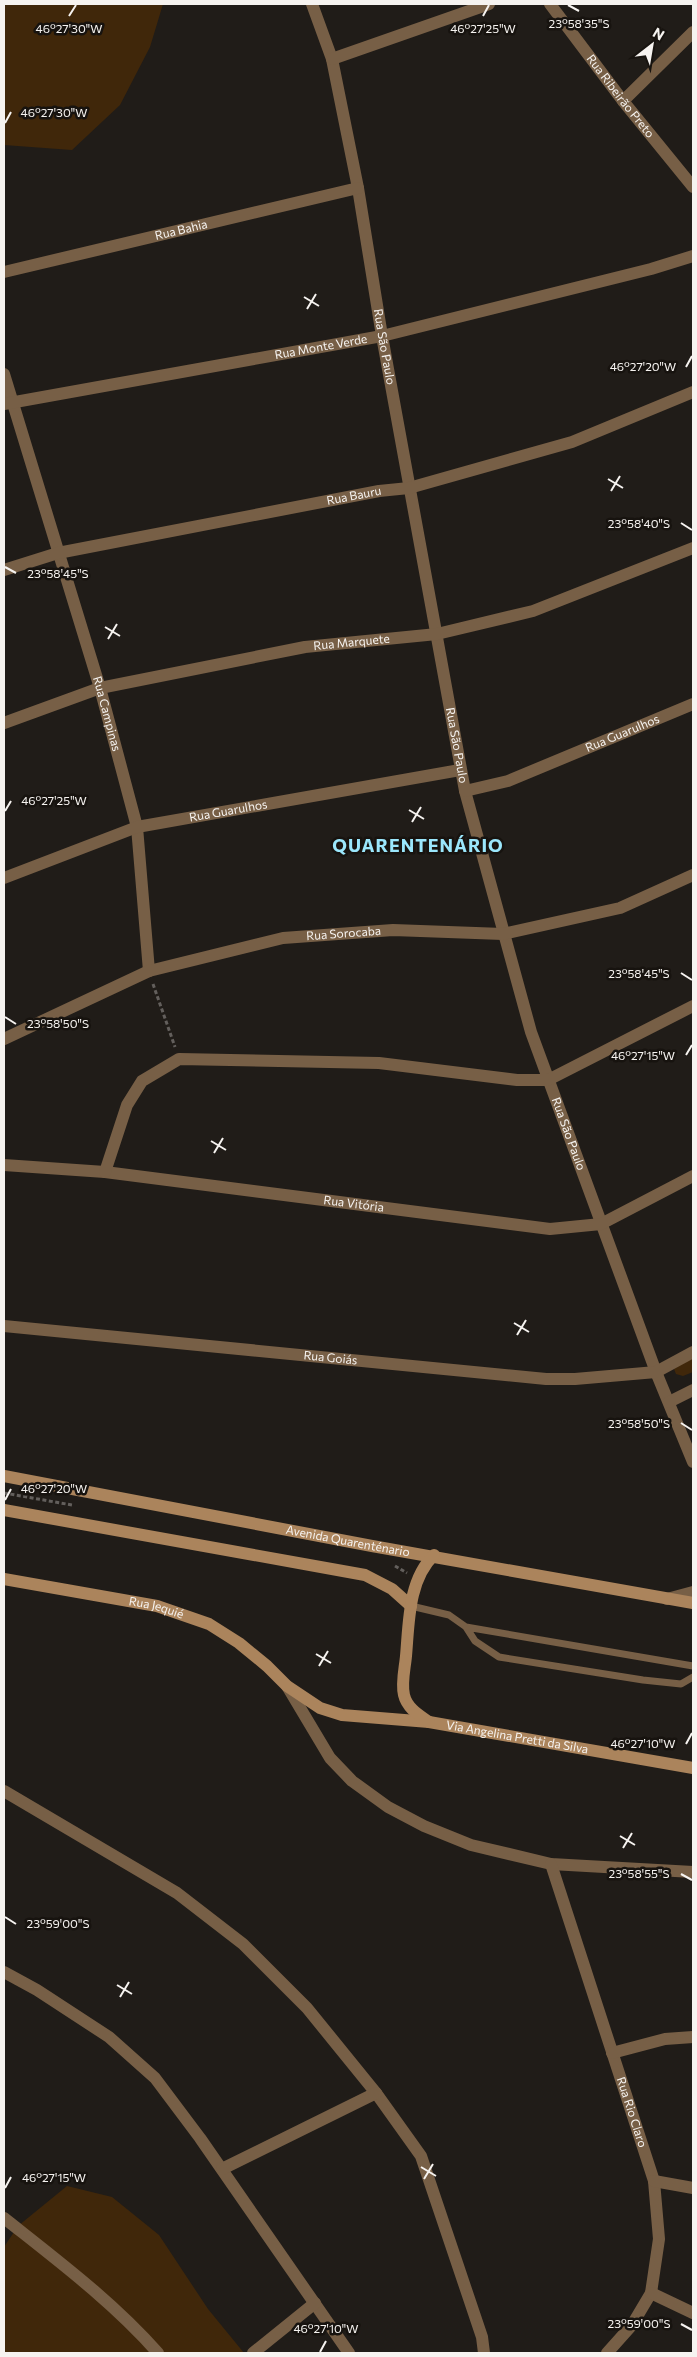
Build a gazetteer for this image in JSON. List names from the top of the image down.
{
  "streets": {
    "main road": ["Avenida Quarenténario", "Rua Jequié", "Via Angelina Pretti da Silva"],
    "street": [
      "Rua Ribeirão Preto",
      "Rua Bahia",
      "Rua Monte Verde",
      "Rua São Paulo",
      "Rua Bauru",
      "Rua Marquete",
      "Rua Campinas",
      "Rua Guarulhos",
      "Rua Sorocaba",
      "Rua Vitória",
      "Rua Goiás",
      "Rua Rio Claro"
    ]
  },
  "crossings": [
    ["Rua Bahia", "Rua São Paulo"],
    ["Rua Monte Verde", "Rua São Paulo"],
    ["Rua Monte Verde", "Rua Campinas"],
    ["Rua São Paulo", "Rua Bauru"],
    ["Rua São Paulo", "Rua Marquete"],
    ["Rua São Paulo", "Rua Guarulhos"],
    ["Rua São Paulo", "Rua Sorocaba"],
    ["Rua São Paulo", "Rua Vitória"],
    ["Rua São Paulo", "Rua Goiás"],
    ["Rua Bauru", "Rua Campinas"],
    ["Rua Marquete", "Rua Campinas"],
    ["Rua Campinas", "Rua Guarulhos"],
    ["Rua Campinas", "Rua Sorocaba"],
    ["Rua Jequié", "Via Angelina Pretti da Silva"]
  ],
  "districts": ["QUARENTENÁRIO"],
  "north": "top right",
  "coordinates": [
    "23°58'35\"S",
    "46°27'30\"W",
    "46°27'25\"W",
    "46°27'20\"W",
    "23°58'40\"S",
    "23°58'45\"S",
    "23°58'50\"S",
    "46°27'15\"W",
    "46°27'10\"W",
    "23°58'55\"S",
    "23°59'00\"S"
  ]
}
